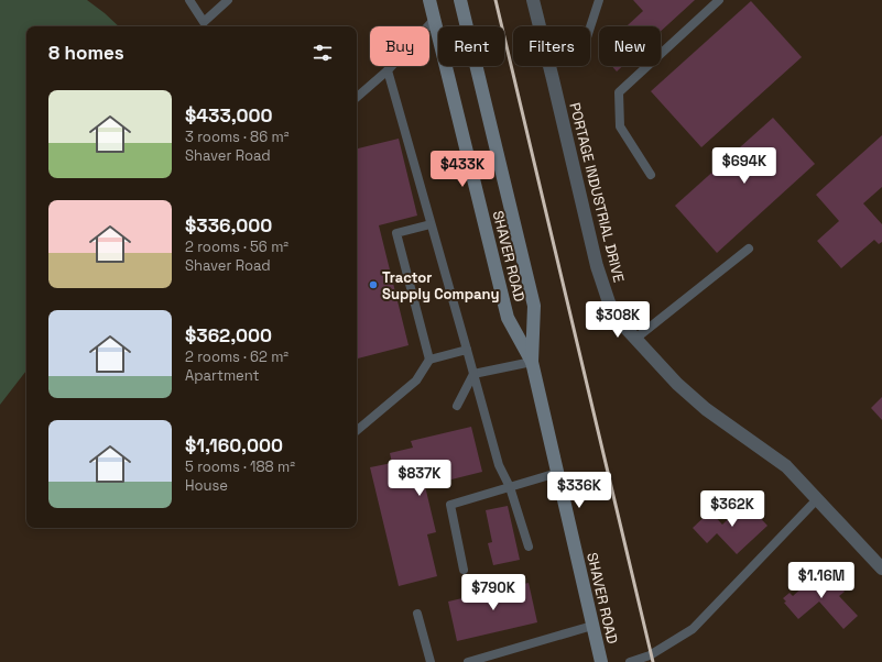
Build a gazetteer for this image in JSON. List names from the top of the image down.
{
  "streets": {
    "main road": ["SHAVER ROAD"],
    "street": ["PORTAGE INDUSTRIAL DRIVE"]
  },
  "places": ["Tractor Supply Company"],
  "page": {
    "chip": [
      "Buy",
      "Rent",
      "Filters",
      "New"
    ],
    "heading": "8 homes",
    "list": [
      {
        "name": "$433,000",
        "note": "3 rooms · 86 m² · Shaver Road"
      },
      {
        "name": "$336,000",
        "note": "2 rooms · 56 m² · Shaver Road"
      },
      {
        "name": "$362,000",
        "note": "2 rooms · 62 m² · Apartment"
      },
      {
        "name": "$1,160,000",
        "note": "5 rooms · 188 m² · House"
      }
    ],
    "price": [
      "$694K",
      "$433K",
      "$308K",
      "$837K",
      "$336K",
      "$362K",
      "$1.16M",
      "$790K"
    ]
  }
}
